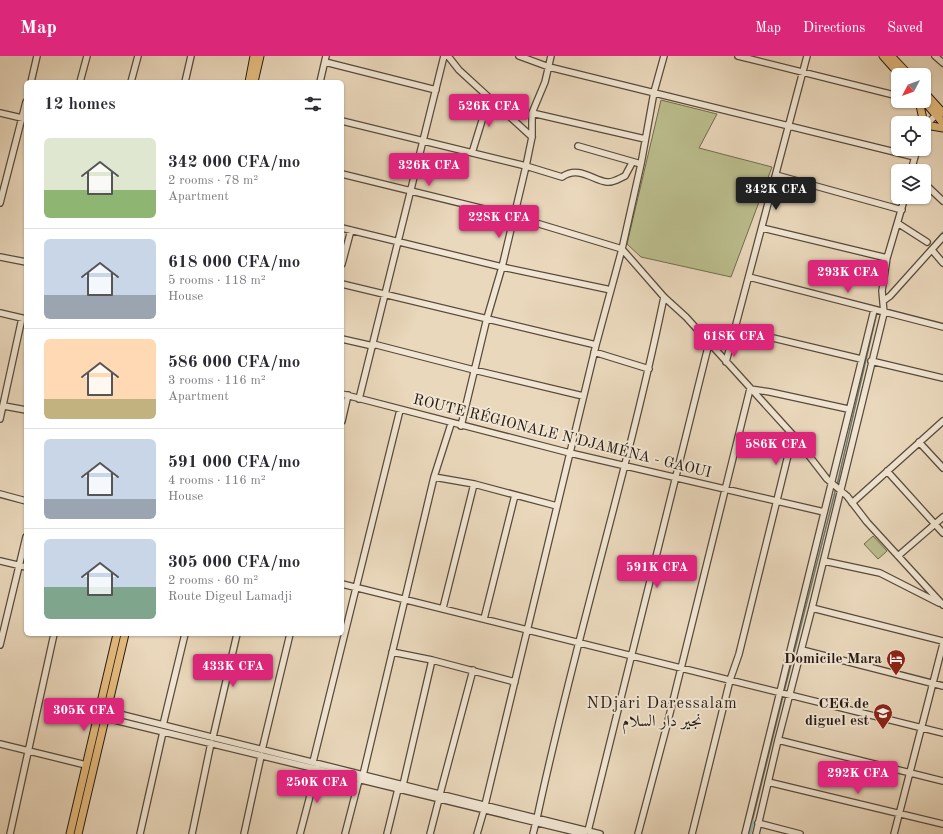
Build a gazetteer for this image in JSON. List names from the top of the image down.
{
  "streets": {
    "street": ["ROUTE RÉGIONALE N'DJAMÉNA - GAOUI"]
  },
  "districts": ["NDjari Daressalam نجير دار السلام"],
  "places": {
    "hotel": ["Domicile Mara"],
    "school or university": ["CEG de diguel est"]
  },
  "north": "bottom left",
  "page": {
    "header": "Map",
    "nav": ["Map", "Directions", "Saved"],
    "heading": "12 homes",
    "price": [
      "526K CFA",
      "326K CFA",
      "342K CFA",
      "228K CFA",
      "293K CFA",
      "618K CFA",
      "586K CFA",
      "591K CFA",
      "433K CFA",
      "305K CFA",
      "292K CFA",
      "250K CFA"
    ],
    "list": [
      {
        "name": "342 000 CFA/mo",
        "note": "2 rooms · 78 m² · Apartment"
      },
      {
        "name": "618 000 CFA/mo",
        "note": "5 rooms · 118 m² · House"
      },
      {
        "name": "586 000 CFA/mo",
        "note": "3 rooms · 116 m² · Apartment"
      },
      {
        "name": "591 000 CFA/mo",
        "note": "4 rooms · 116 m² · House"
      },
      {
        "name": "305 000 CFA/mo",
        "note": "2 rooms · 60 m² · Route Digeul Lamadji"
      }
    ]
  }
}
